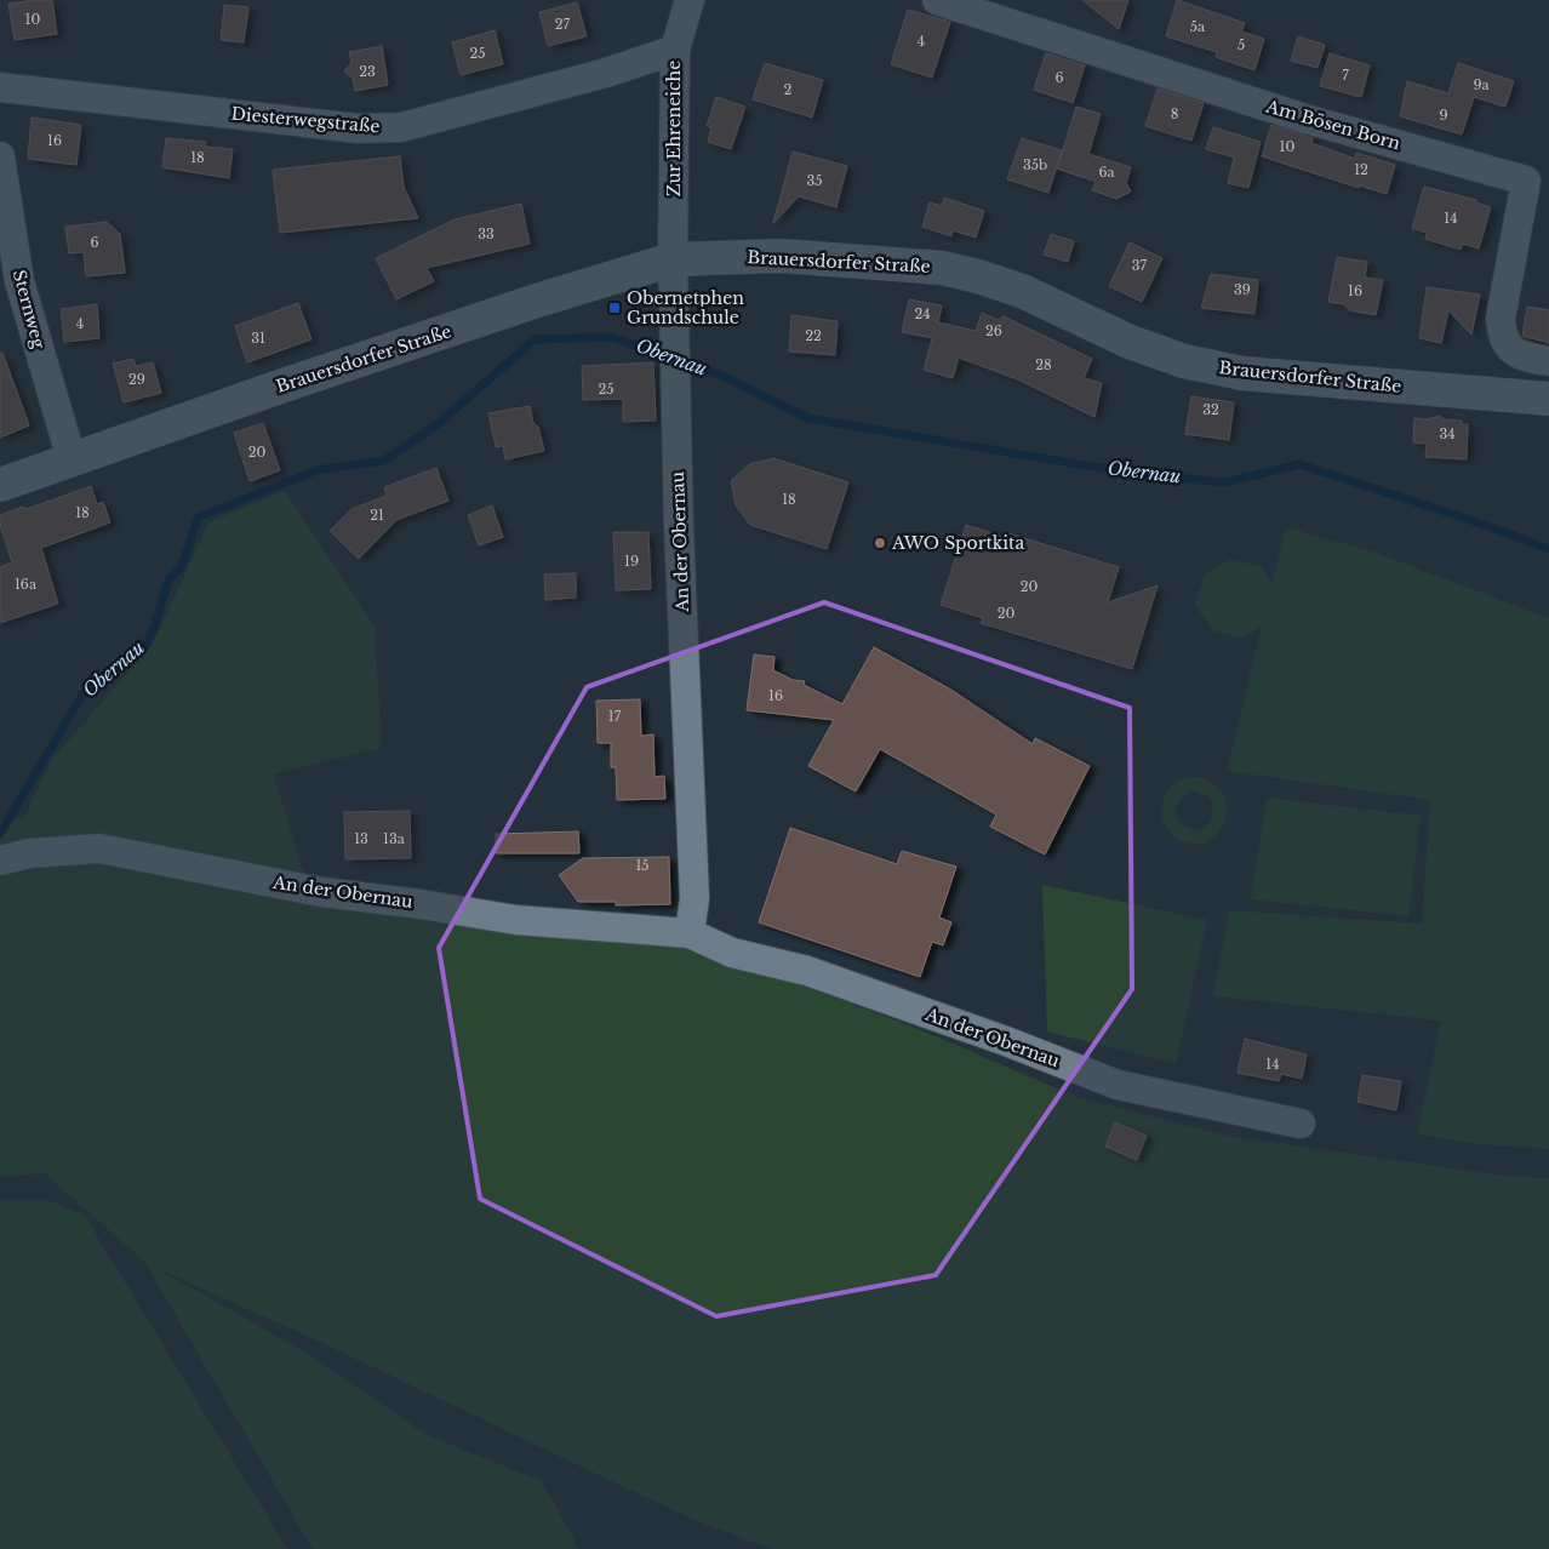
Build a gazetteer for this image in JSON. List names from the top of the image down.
{
  "streets": {
    "street": [
      "Diesterwegstraße",
      "Am Bösen Born",
      "Zur Ehreneiche",
      "Brauersdorfer Straße",
      "Sternweg",
      "An der Obernau"
    ]
  },
  "crossings": [
    ["Diesterwegstraße", "Zur Ehreneiche"],
    ["Zur Ehreneiche", "Brauersdorfer Straße"],
    ["Zur Ehreneiche", "An der Obernau"],
    ["Brauersdorfer Straße", "Sternweg"],
    ["Brauersdorfer Straße", "An der Obernau"]
  ],
  "water": ["Obernau"],
  "places": {
    "transit": ["Obernetphen Grundschule"],
    "other": ["AWO Sportkita"]
  },
  "house_numbers": [
    "10",
    "27",
    "5a",
    "4",
    "5",
    "25",
    "23",
    "7",
    "6",
    "9a",
    "2",
    "8",
    "9",
    "16",
    "10",
    "18",
    "35b",
    "12",
    "6a",
    "35",
    "14",
    "33",
    "6",
    "37",
    "39",
    "16",
    "24",
    "4",
    "26",
    "22",
    "31",
    "28",
    "29",
    "25",
    "32",
    "34",
    "20",
    "18",
    "18",
    "21",
    "19",
    "16a",
    "20",
    "20",
    "16",
    "17",
    "13",
    "13a",
    "15",
    "14"
  ]
}
